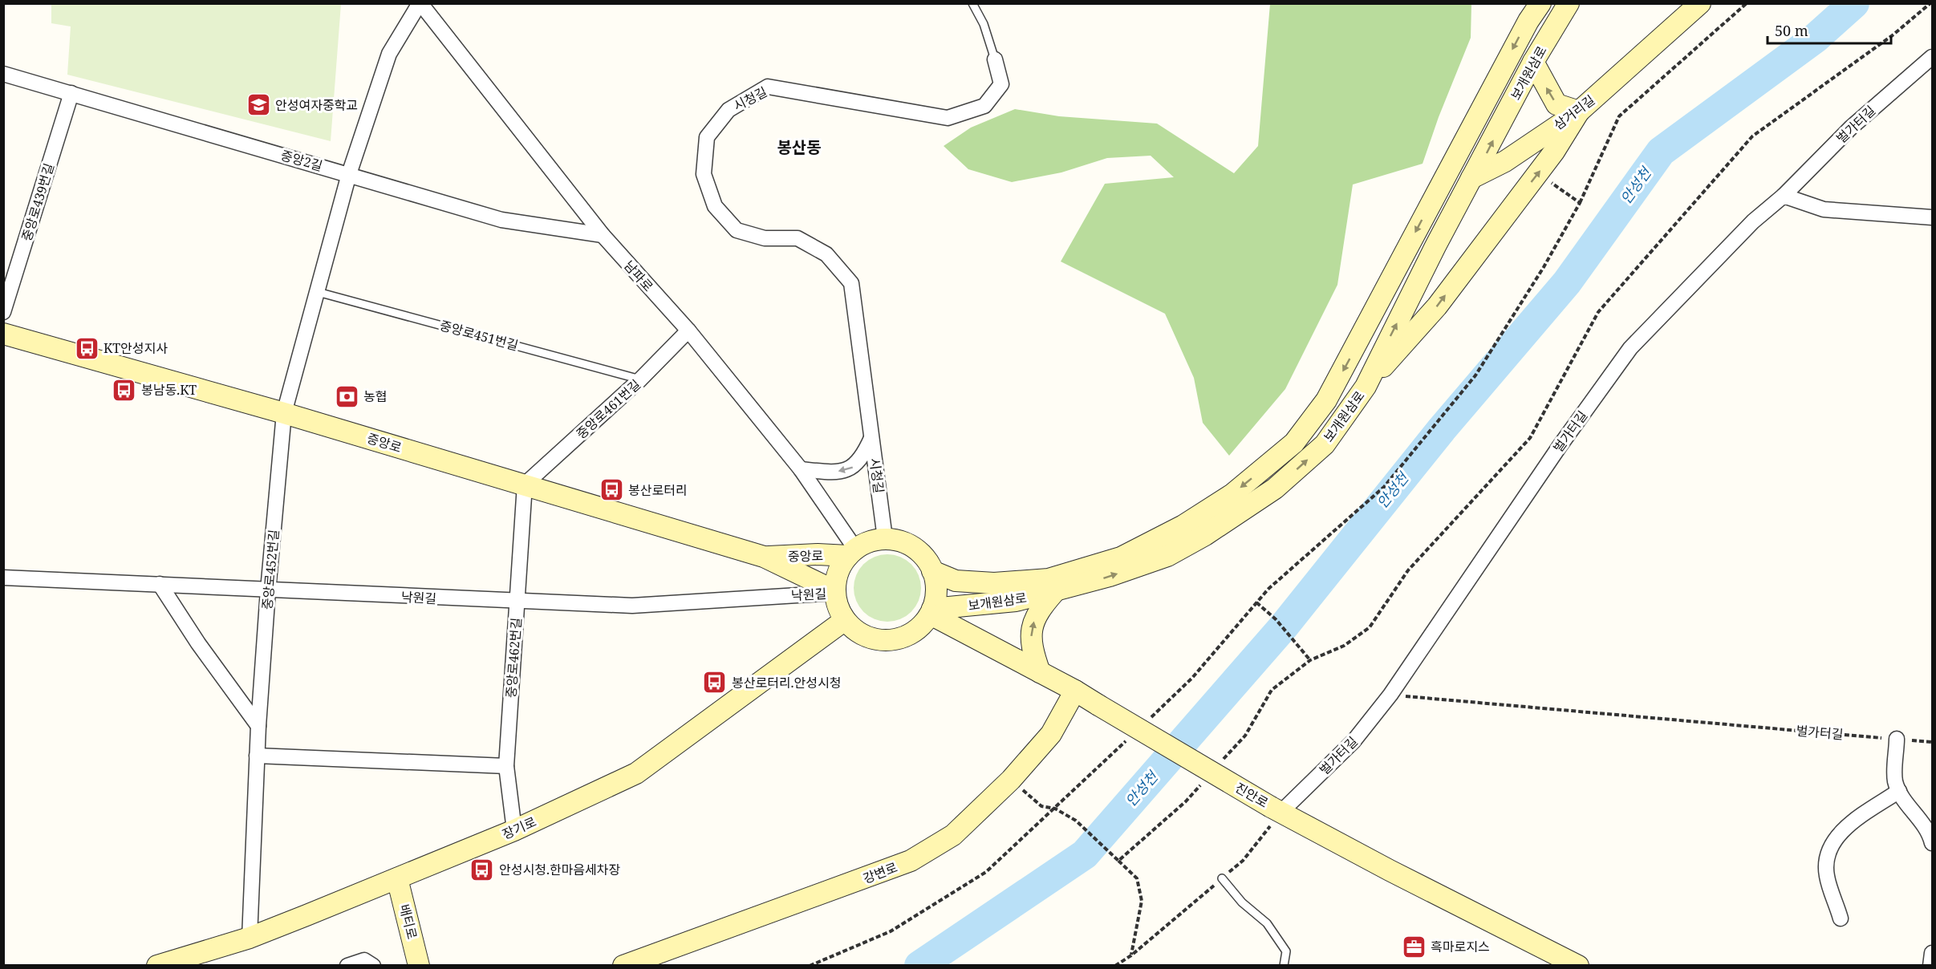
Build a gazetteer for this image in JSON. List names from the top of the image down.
{
  "streets": {
    "main road": [
      "보개원삼로",
      "삼거리길",
      "중앙로",
      "진안로",
      "장기로",
      "강변로",
      "배티로"
    ],
    "street": [
      "시청길",
      "벌가터길",
      "중앙2길",
      "중앙로439번길",
      "남파로",
      "중앙로461번길",
      "중앙로452번길",
      "낙원길",
      "중앙로462번길"
    ],
    "lane": ["중앙로451번길"]
  },
  "crossings": [
    ["보개원삼로", "시청길"],
    ["보개원삼로", "삼거리길"],
    ["보개원삼로", "남파로"],
    ["보개원삼로", "중앙로"],
    ["보개원삼로", "낙원길"],
    ["보개원삼로", "진안로"],
    ["보개원삼로", "장기로"],
    ["시청길", "남파로"],
    ["시청길", "중앙로"],
    ["시청길", "낙원길"],
    ["시청길", "진안로"],
    ["시청길", "장기로"],
    ["벌가터길", "진안로"],
    ["중앙2길", "중앙로439번길"],
    ["중앙2길", "남파로"],
    ["남파로", "중앙로461번길"],
    ["남파로", "중앙로"],
    ["남파로", "낙원길"],
    ["남파로", "진안로"],
    ["남파로", "장기로"],
    ["중앙로451번길", "중앙로461번길"],
    ["중앙로461번길", "중앙로"],
    ["중앙로461번길", "중앙로462번길"],
    ["중앙로", "중앙로452번길"],
    ["중앙로", "낙원길"],
    ["중앙로", "중앙로462번길"],
    ["중앙로", "진안로"],
    ["중앙로", "장기로"],
    ["중앙로452번길", "낙원길"],
    ["중앙로452번길", "장기로"],
    ["낙원길", "중앙로462번길"],
    ["낙원길", "진안로"],
    ["낙원길", "장기로"],
    ["중앙로462번길", "장기로"],
    ["진안로", "장기로"],
    ["진안로", "강변로"],
    ["장기로", "배티로"]
  ],
  "districts": ["봉산동"],
  "water": ["안성천"],
  "places": {
    "school or university": ["안성여자중학교"],
    "bus stop": [
      "KT안성지사",
      "봉남동.KT",
      "봉산로터리",
      "봉산로터리.안성시청",
      "안성시청.한마음세차장"
    ],
    "bank": ["농협"],
    "office": ["흑마로지스"]
  },
  "scale_bar": "50 m"
}
